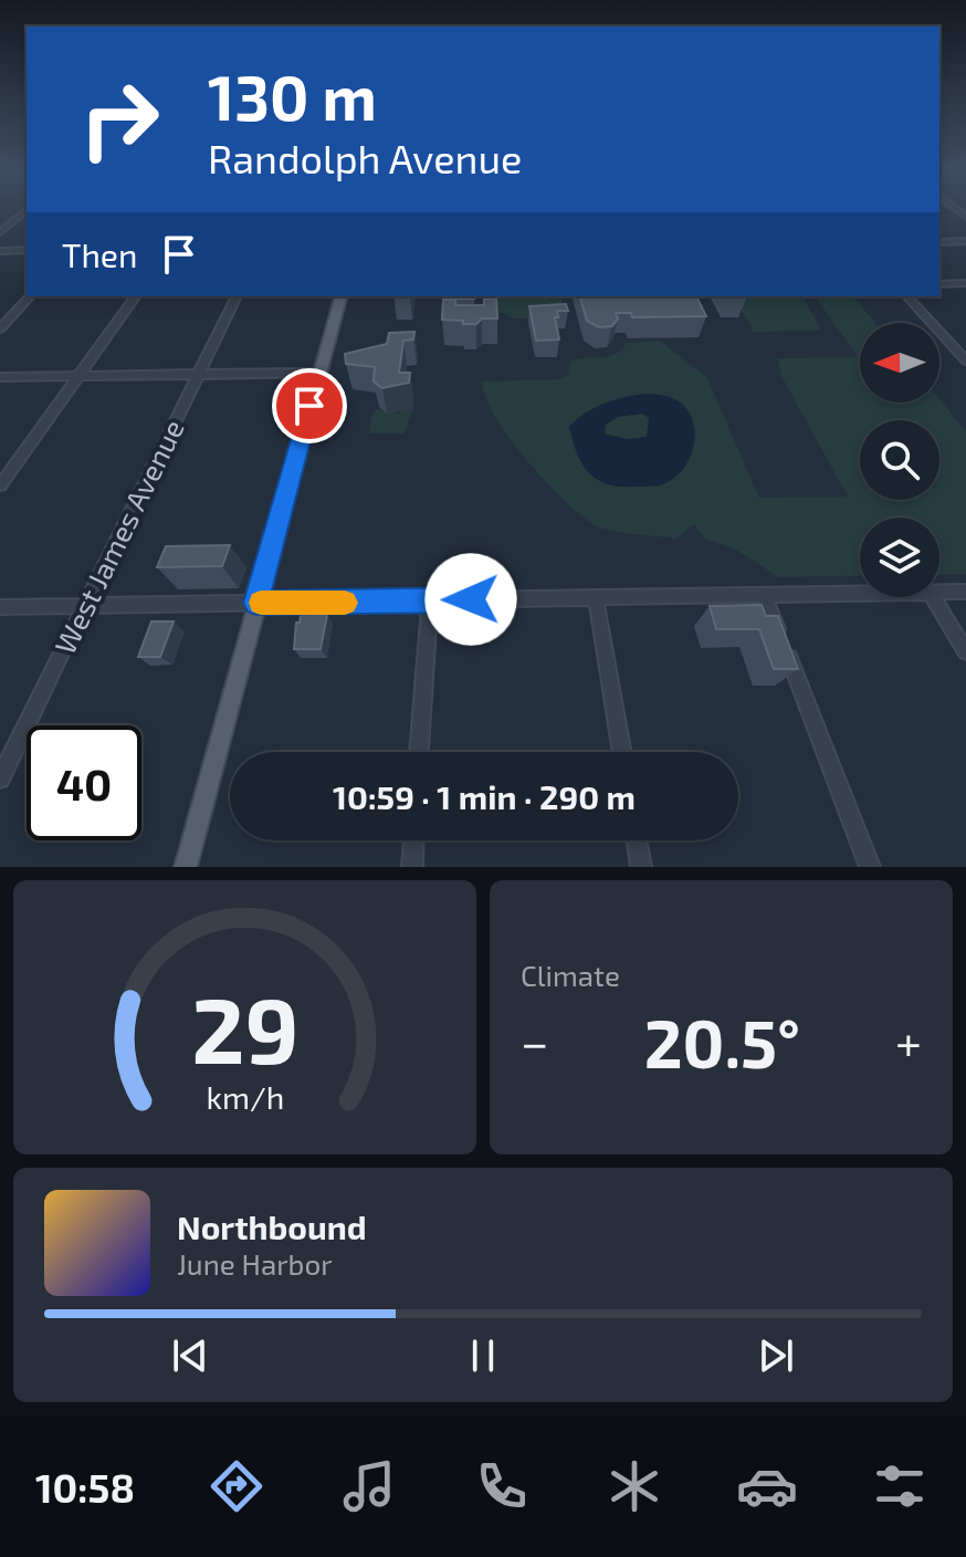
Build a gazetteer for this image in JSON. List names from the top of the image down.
{
  "streets": {
    "street": ["West James Avenue"]
  },
  "north": "left",
  "page": {
    "turn": ["130 m", "Randolph Avenue"],
    "then": "Then",
    "limit": "40",
    "trip": "10:59 · 1 min · 290 m",
    "tile": "Climate",
    "heat": ["−", "20.5°", "+"],
    "song": ["Northbound", "June Harbor"],
    "tabs": "10:58",
    "gauge": ["29", "km/h"]
  }
}
